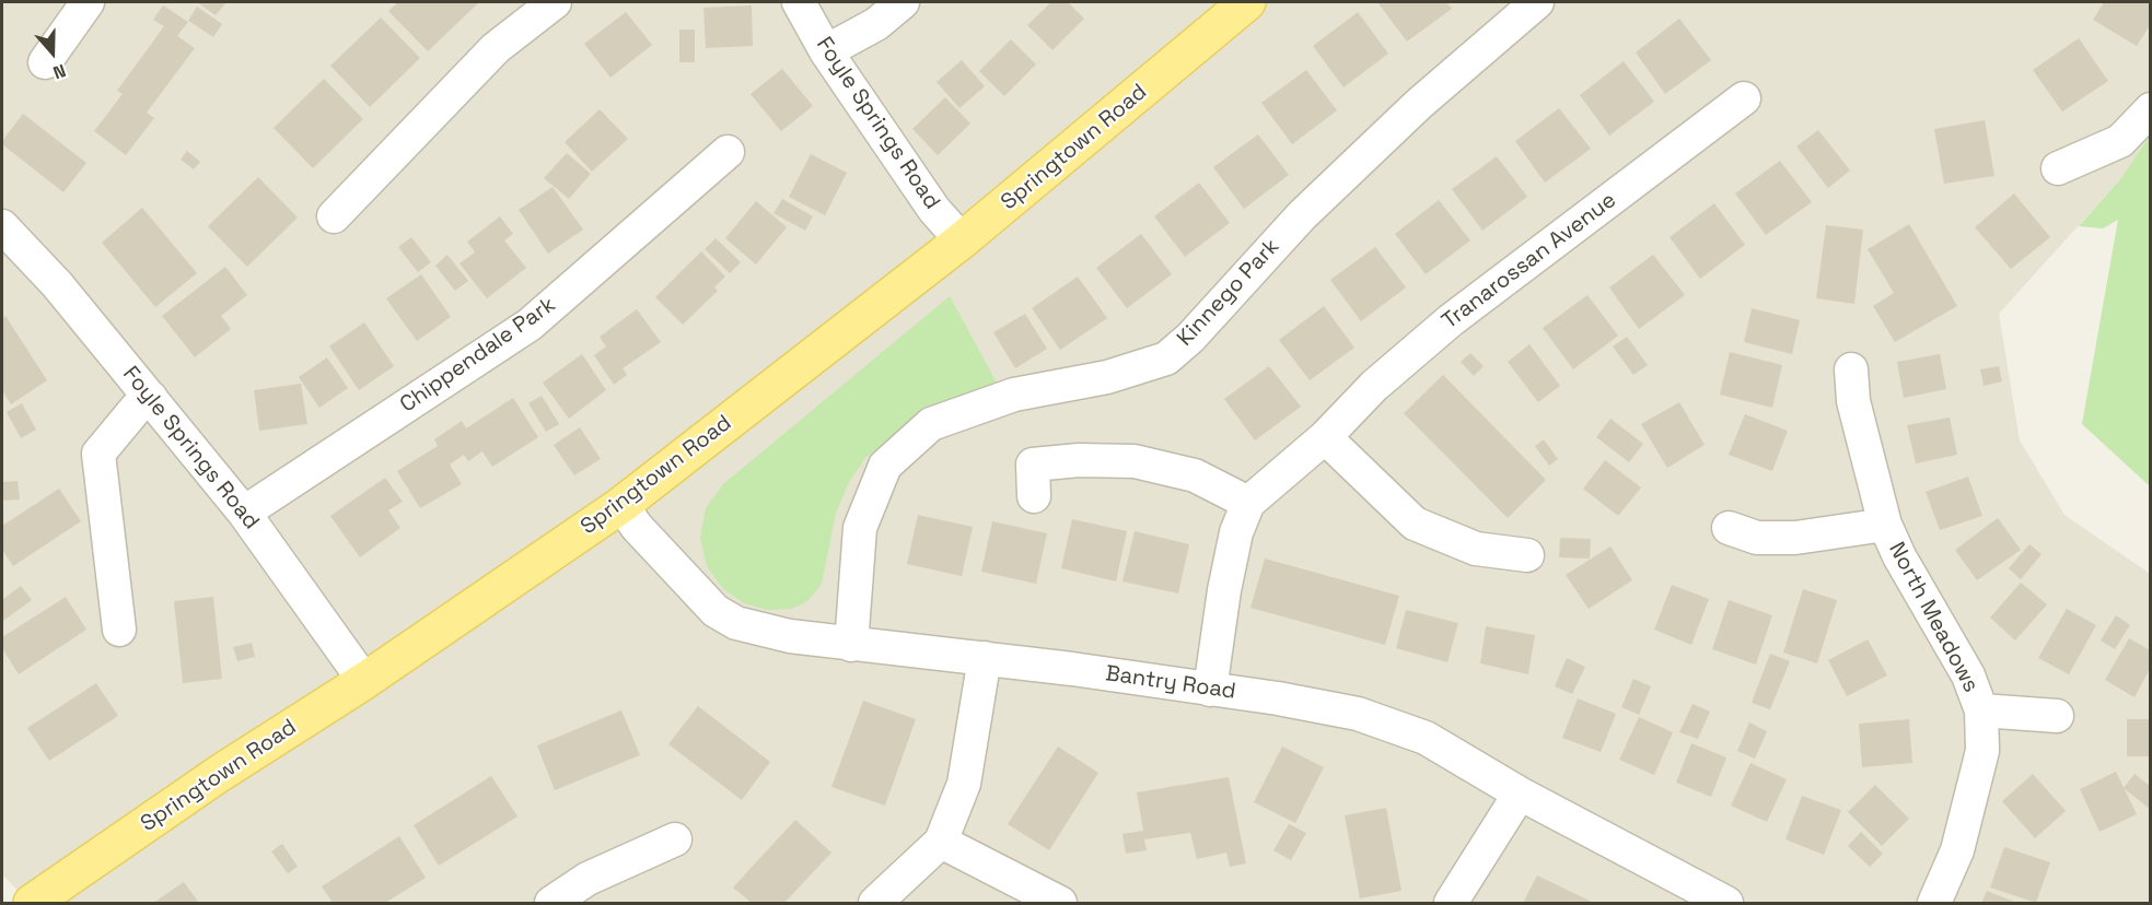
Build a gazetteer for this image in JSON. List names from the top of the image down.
{
  "streets": {
    "main road": ["Springtown Road"],
    "street": [
      "Foyle Springs Road",
      "Tranarossan Avenue",
      "Kinnego Park",
      "Chippendale Park",
      "North Meadows",
      "Bantry Road"
    ]
  },
  "crossings": [
    ["Foyle Springs Road", "Springtown Road"],
    ["Foyle Springs Road", "Chippendale Park"],
    ["Springtown Road", "Bantry Road"],
    ["Tranarossan Avenue", "Bantry Road"],
    ["Kinnego Park", "Bantry Road"]
  ],
  "north": "bottom"
}
